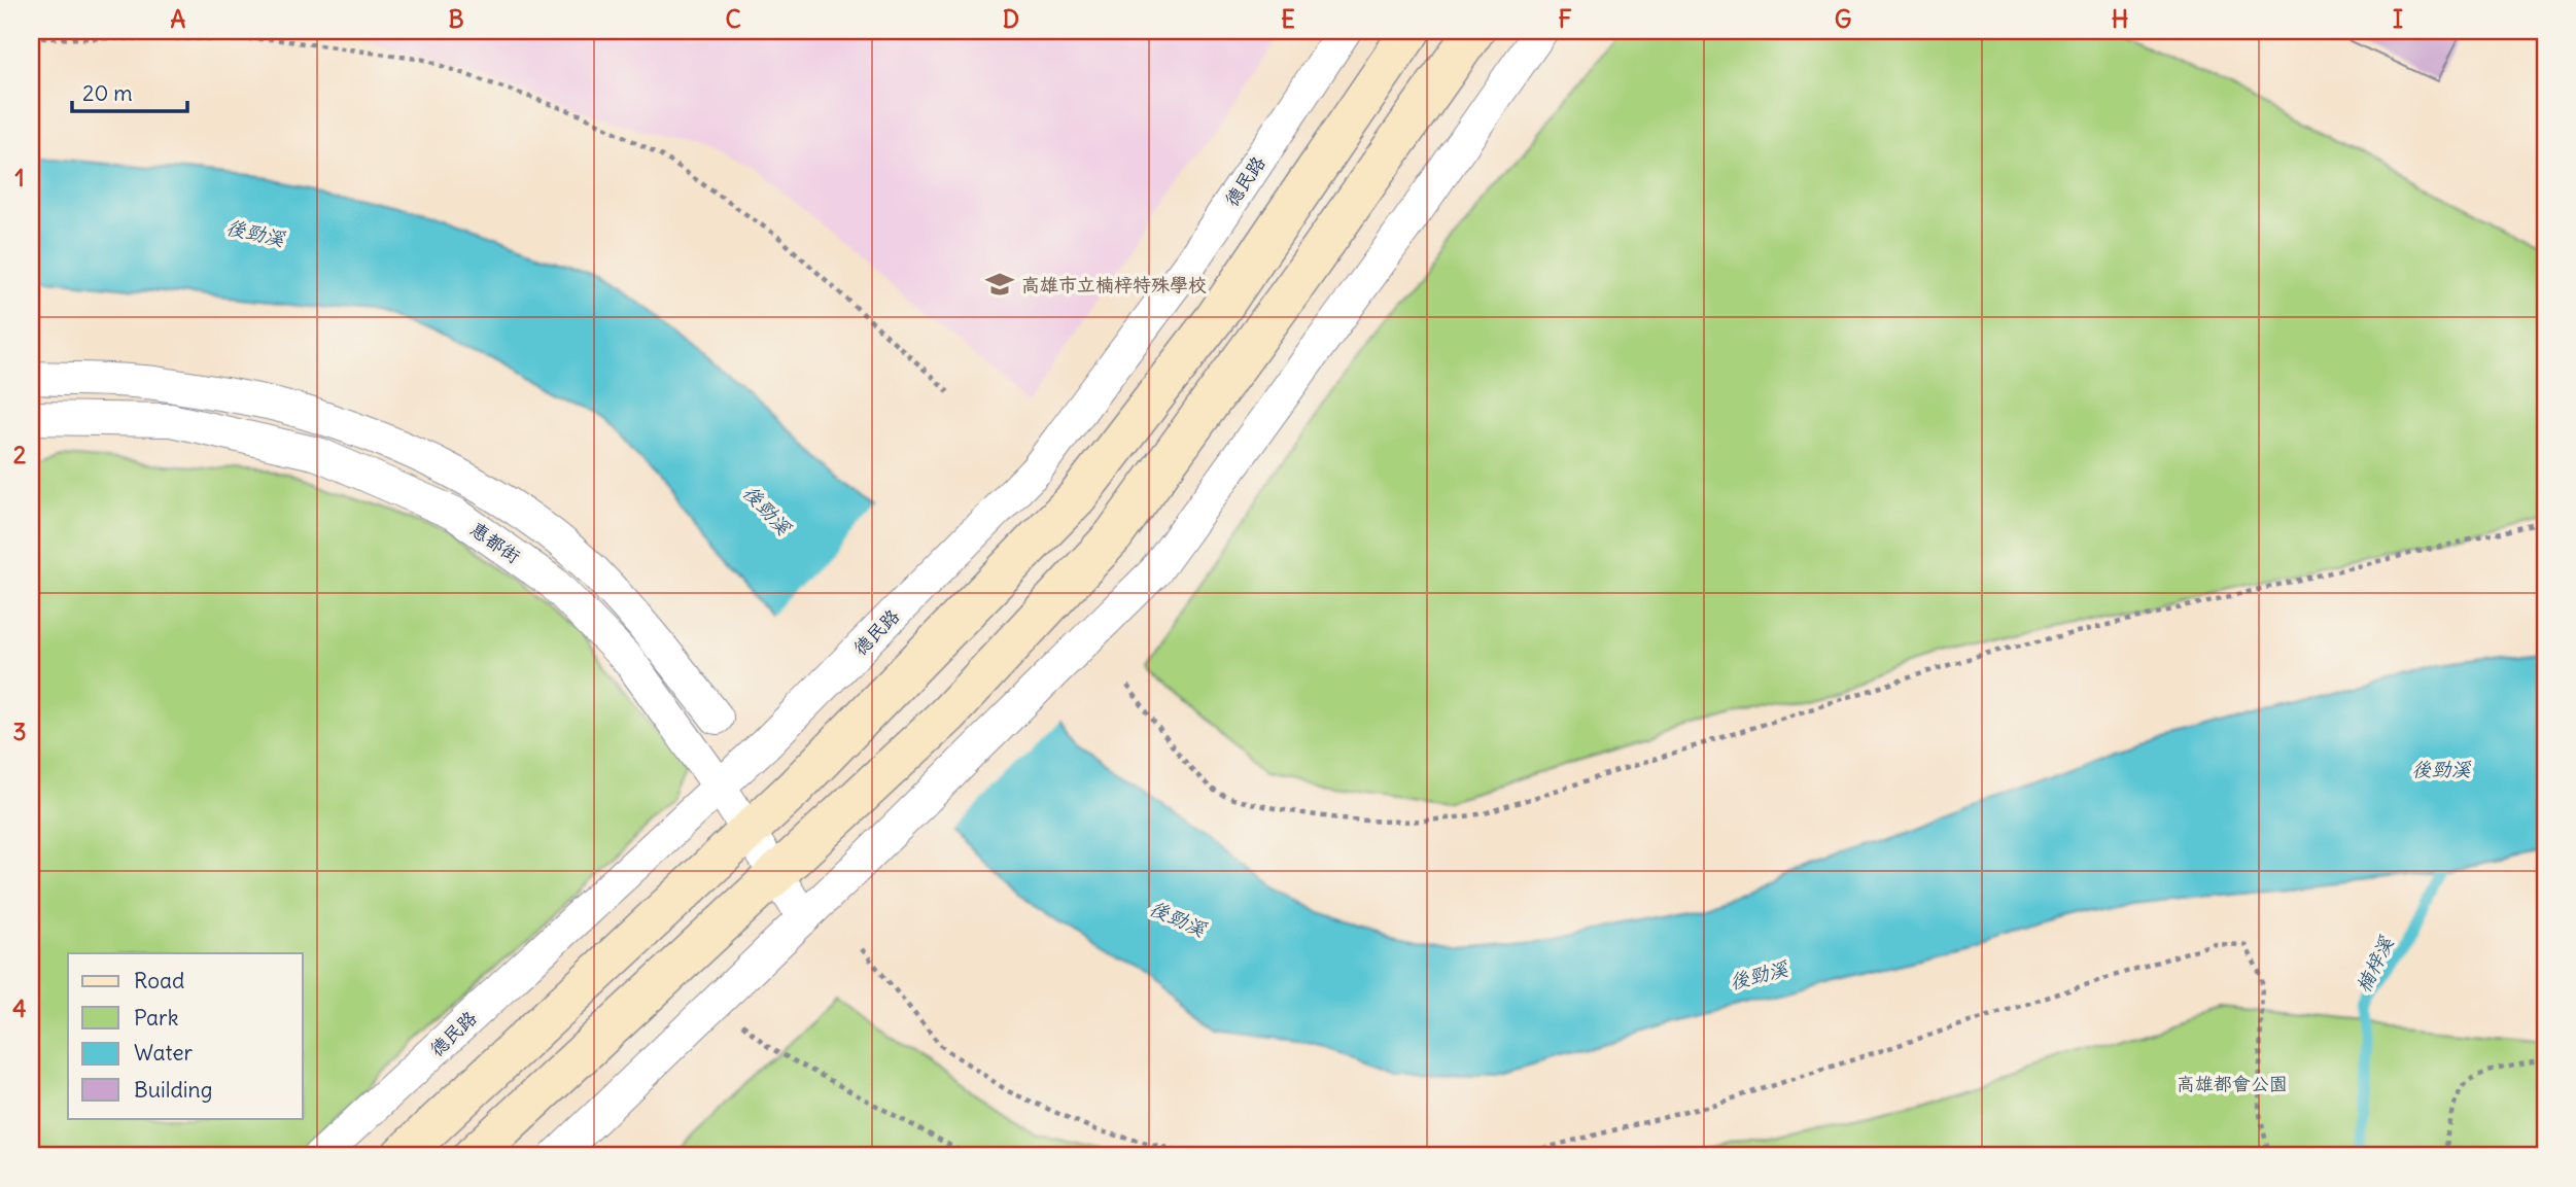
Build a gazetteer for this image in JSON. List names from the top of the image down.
{
  "streets": {
    "street": ["德民路", "惠都街"]
  },
  "crossings": [
    ["德民路", "惠都街"]
  ],
  "water": ["後勁溪", "楠梓溪"],
  "parks": ["高雄都會公園"],
  "places": {
    "school or university": ["高雄市立楠梓特殊學校"]
  },
  "legend": [
    "Road",
    "Park",
    "Water",
    "Building"
  ],
  "scale_bar": "20 m",
  "grid": {
    "columns": [
      "A",
      "B",
      "C",
      "D",
      "E",
      "F",
      "G",
      "H",
      "I"
    ],
    "rows": [
      "1",
      "2",
      "3",
      "4"
    ]
  }
}
